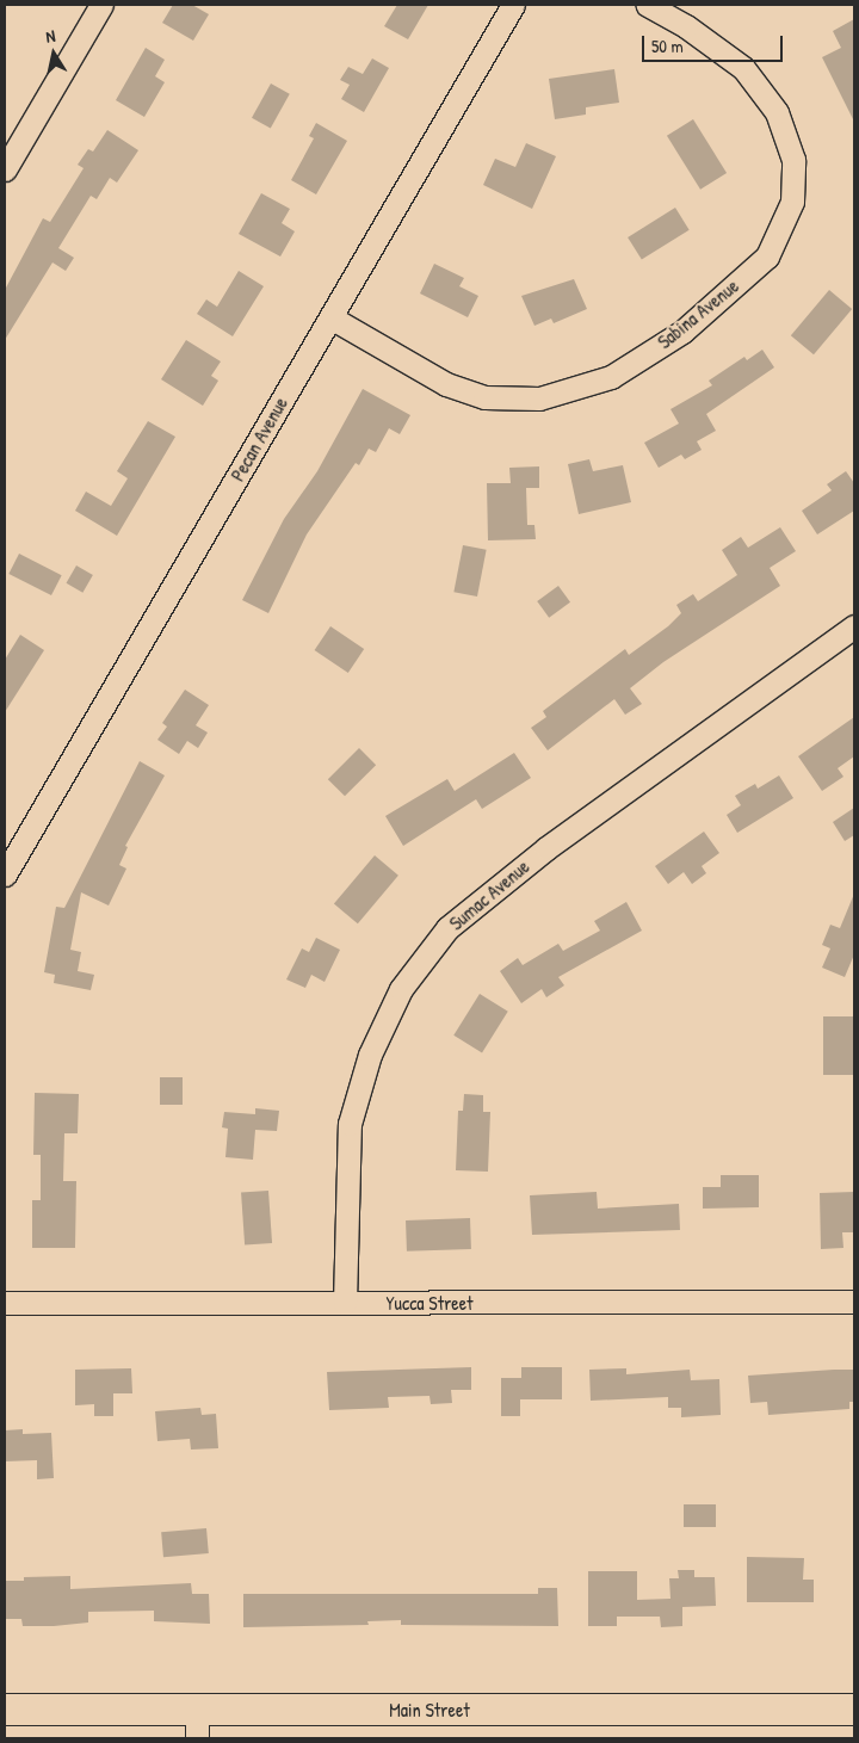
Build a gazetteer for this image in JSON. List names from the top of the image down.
{
  "streets": {
    "main road": ["Main Street"],
    "street": [
      "Sabina Avenue",
      "Pecan Avenue",
      "Sumac Avenue",
      "Yucca Street"
    ]
  },
  "crossings": [
    ["Sabina Avenue", "Pecan Avenue"],
    ["Sumac Avenue", "Yucca Street"]
  ],
  "scale_bar": "50 m",
  "north": "top"
}
